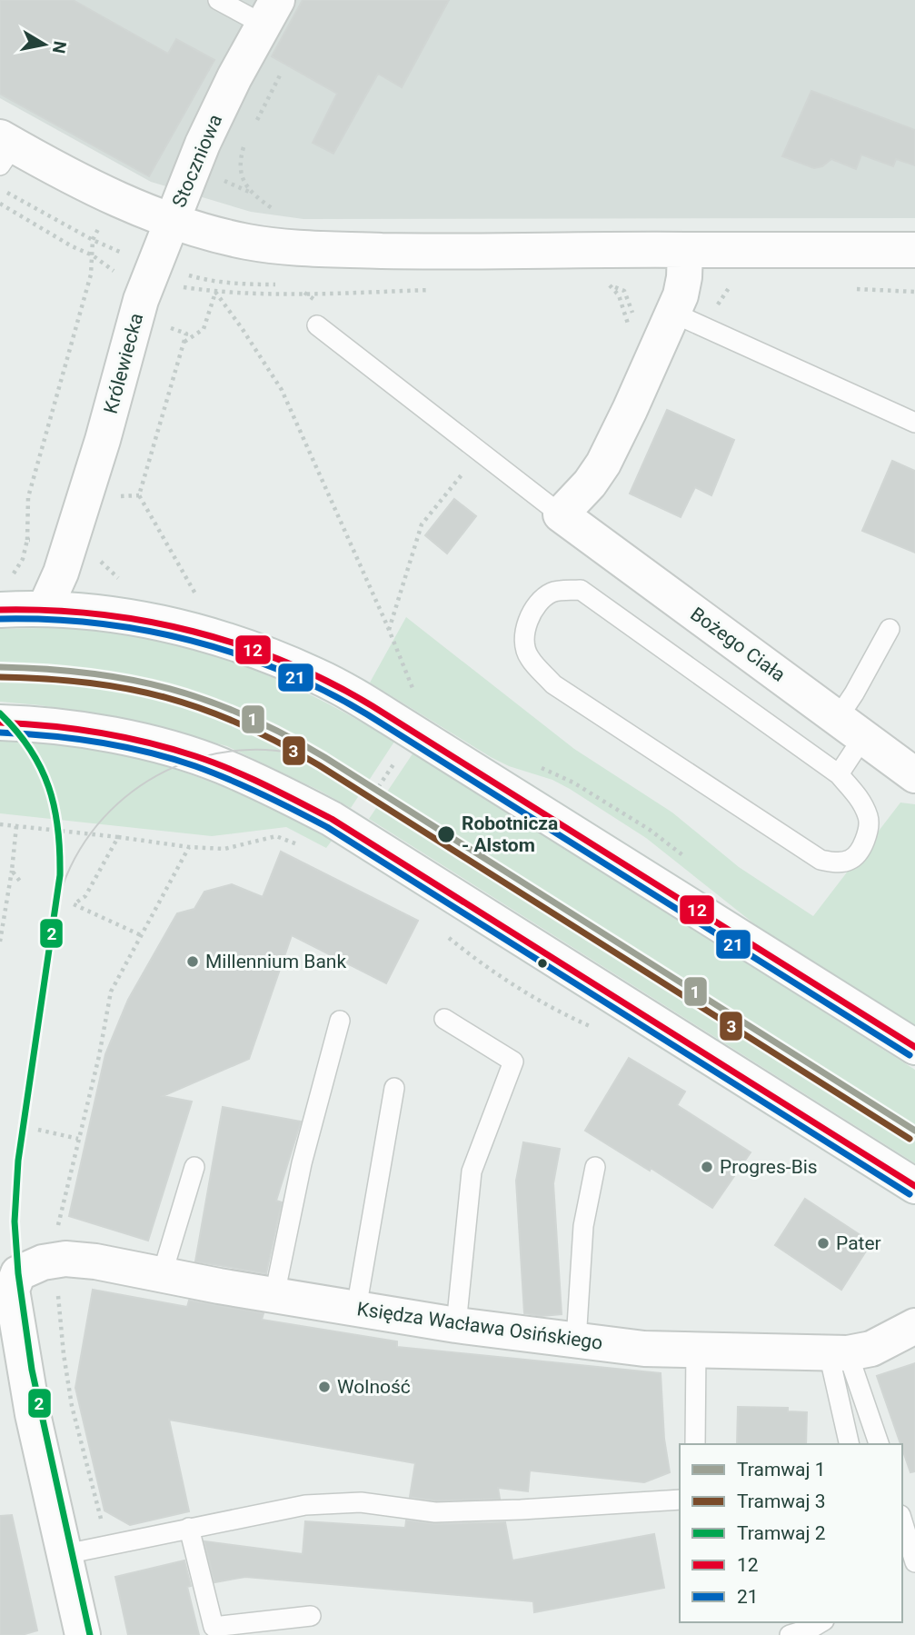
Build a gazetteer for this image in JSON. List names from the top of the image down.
{
  "streets": {
    "street": [
      "Stoczniowa",
      "Królewiecka",
      "Bożego Ciała",
      "Księdza Wacława Osińskiego"
    ]
  },
  "crossings": [
    ["Stoczniowa", "Królewiecka"]
  ],
  "places": [
    "Robotnicza - Alstom",
    "Millennium Bank",
    "Progres-Bis",
    "Pater",
    "Wolność"
  ],
  "lines": [
    "transit line 12",
    "transit line 21",
    "tram line 1",
    "tram line 3",
    "tram line 2"
  ],
  "legend": [
    "Tramwaj 1",
    "Tramwaj 3",
    "Tramwaj 2",
    "12",
    "21"
  ],
  "north": "right"
}
